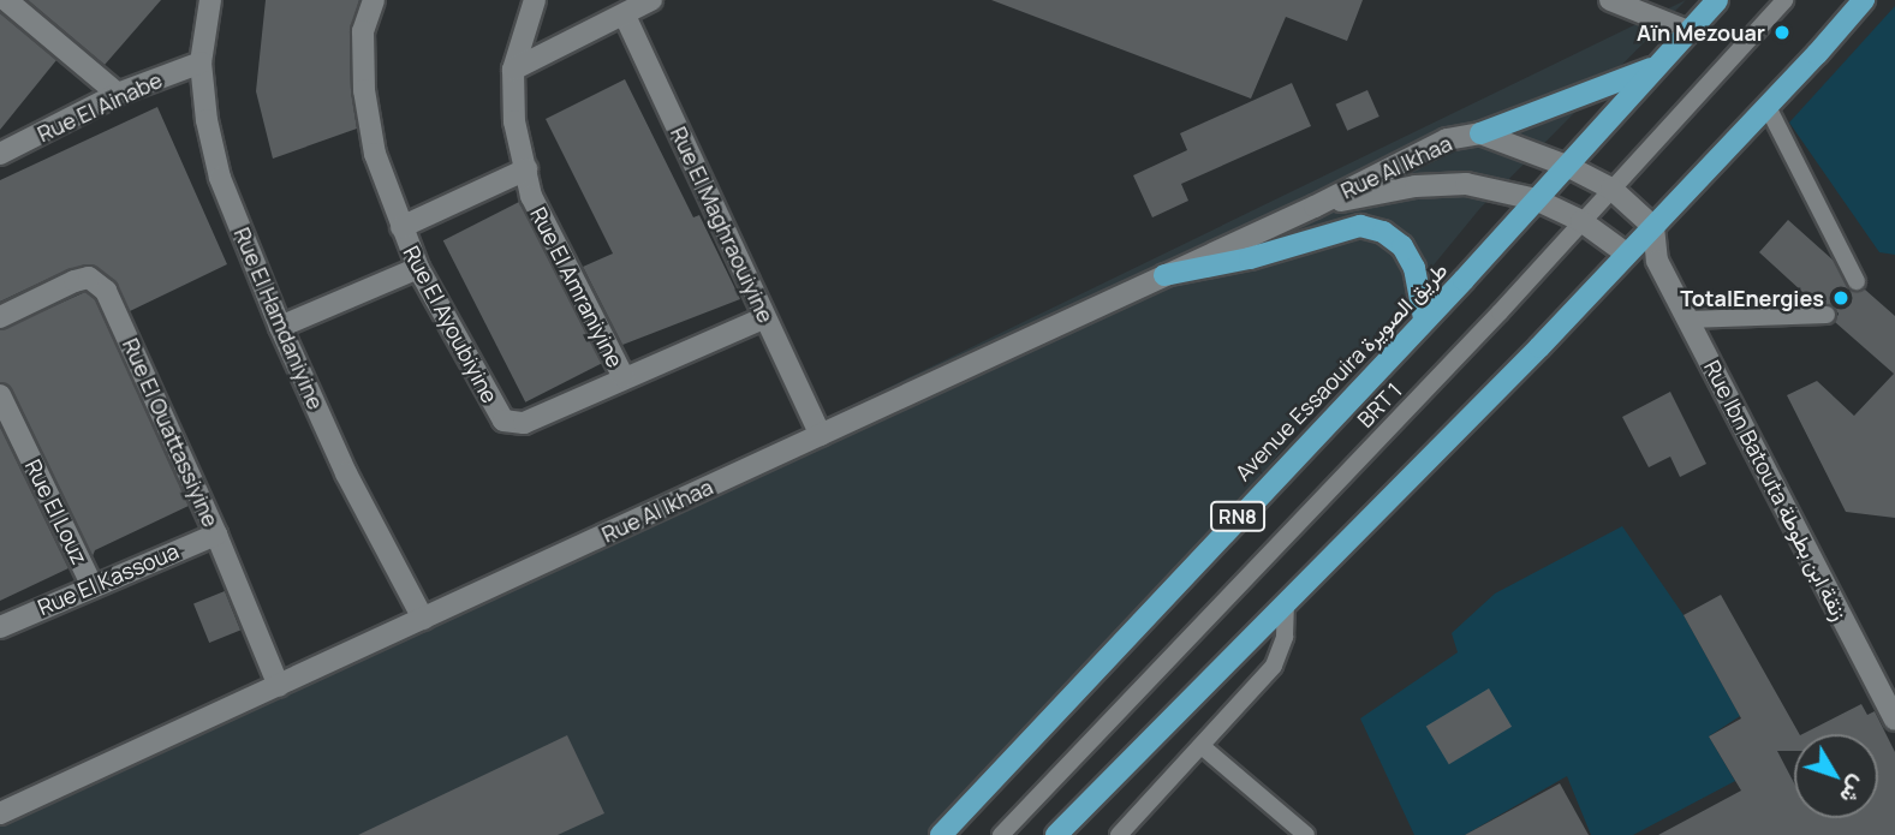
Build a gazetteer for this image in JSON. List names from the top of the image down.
{
  "streets": {
    "main road": ["Avenue Essaouira طريق الصويرة", "RN8"],
    "street": [
      "Rue El Ainabe",
      "Rue Al Ikhaa",
      "Rue El Maghraouiyine",
      "Rue El Amraniyine",
      "Rue El Hamdaniyine",
      "Rue El Ayoubiyine",
      "Rue El Ouattassiyine",
      "Rue Ibn Batouta زنقة ابن بطوطة",
      "Rue El Louz",
      "Rue El Kassoua"
    ],
    "lane": ["BRT 1"]
  },
  "crossings": [
    ["Rue El Ainabe", "Rue El Hamdaniyine"],
    ["Rue Al Ikhaa", "Rue El Maghraouiyine"],
    ["Rue Al Ikhaa", "Rue El Hamdaniyine"],
    ["Rue Al Ikhaa", "Avenue Essaouira طريق الصويرة"],
    ["Rue Al Ikhaa", "BRT 1"],
    ["Rue Al Ikhaa", "Rue El Ouattassiyine"],
    ["Rue Al Ikhaa", "RN8"],
    ["Rue El Maghraouiyine", "Rue El Ayoubiyine"],
    ["Rue El Amraniyine", "Rue El Ayoubiyine"],
    ["Avenue Essaouira طريق الصويرة", "RN8"],
    ["Rue El Ouattassiyine", "Rue El Kassoua"],
    ["Rue El Louz", "Rue El Kassoua"]
  ],
  "places": ["Aïn Mezouar", "TotalEnergies"],
  "north": "bottom right"
}
